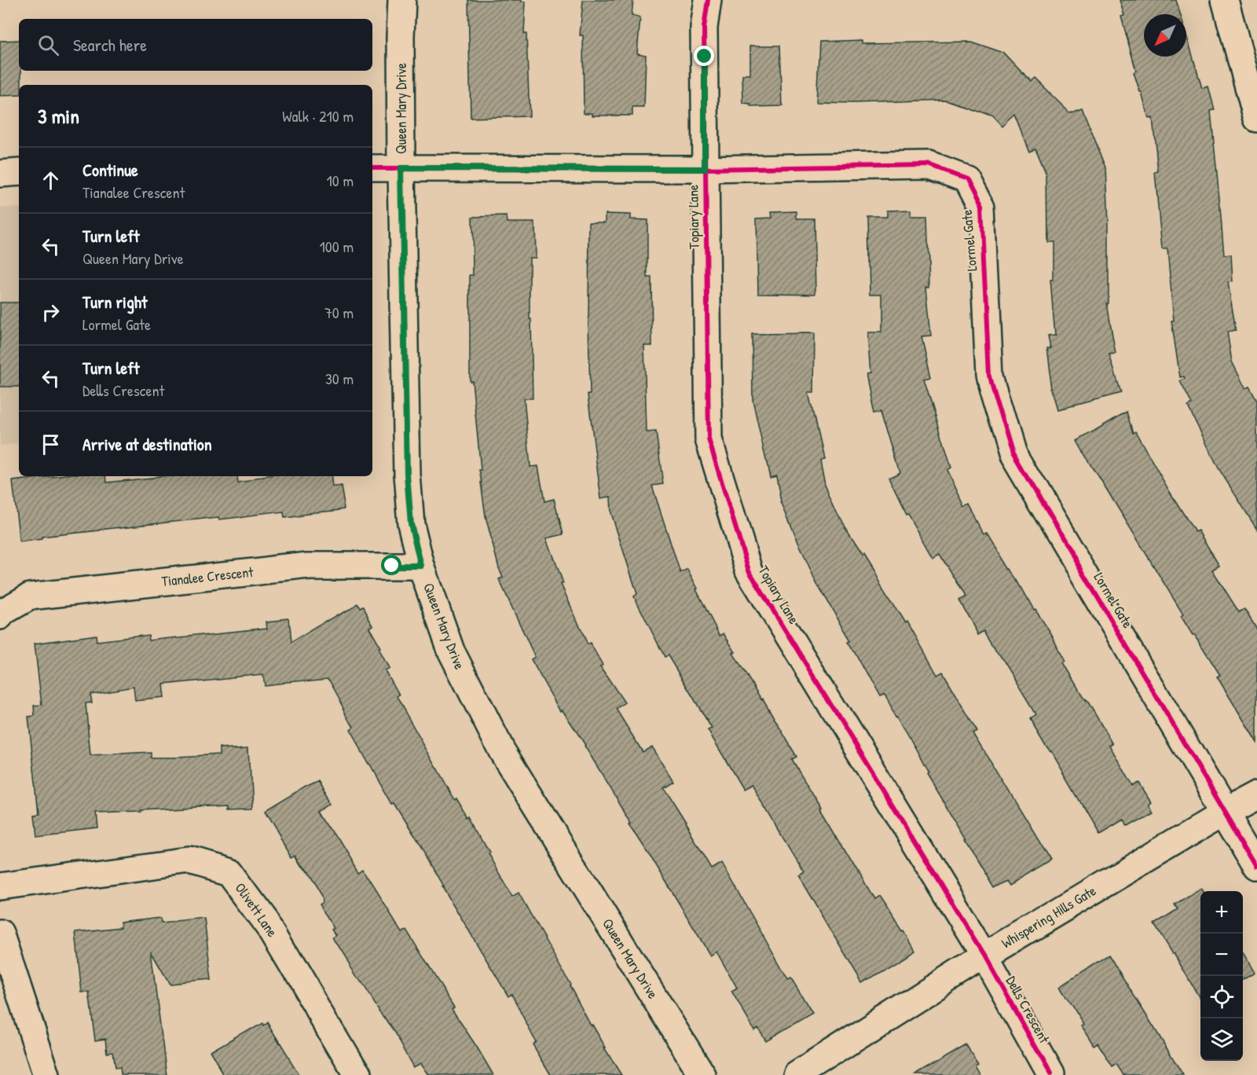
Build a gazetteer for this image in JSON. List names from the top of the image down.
{
  "streets": {
    "street": [
      "Queen Mary Drive",
      "Topiary Lane",
      "Lormel Gate",
      "Tianalee Crescent",
      "Olivett Lane",
      "Whispering Hills Gate",
      "Dells Crescent"
    ]
  },
  "crossings": [
    ["Queen Mary Drive", "Lormel Gate"],
    ["Queen Mary Drive", "Tianalee Crescent"],
    ["Topiary Lane", "Lormel Gate"],
    ["Topiary Lane", "Whispering Hills Gate"],
    ["Topiary Lane", "Dells Crescent"],
    ["Lormel Gate", "Whispering Hills Gate"],
    ["Whispering Hills Gate", "Dells Crescent"]
  ],
  "north": "bottom left",
  "page": {
    "search": "Search here",
    "heading": ["3 min", "Walk · 210 m"],
    "list": [
      ["Continue", "Tianalee Crescent", "10 m"],
      ["Turn left", "Queen Mary Drive", "100 m"],
      ["Turn right", "Lormel Gate", "70 m"],
      ["Turn left", "Dells Crescent", "30 m"],
      "Arrive at destination"
    ],
    "map_buttons": ["+", "−"]
  }
}
